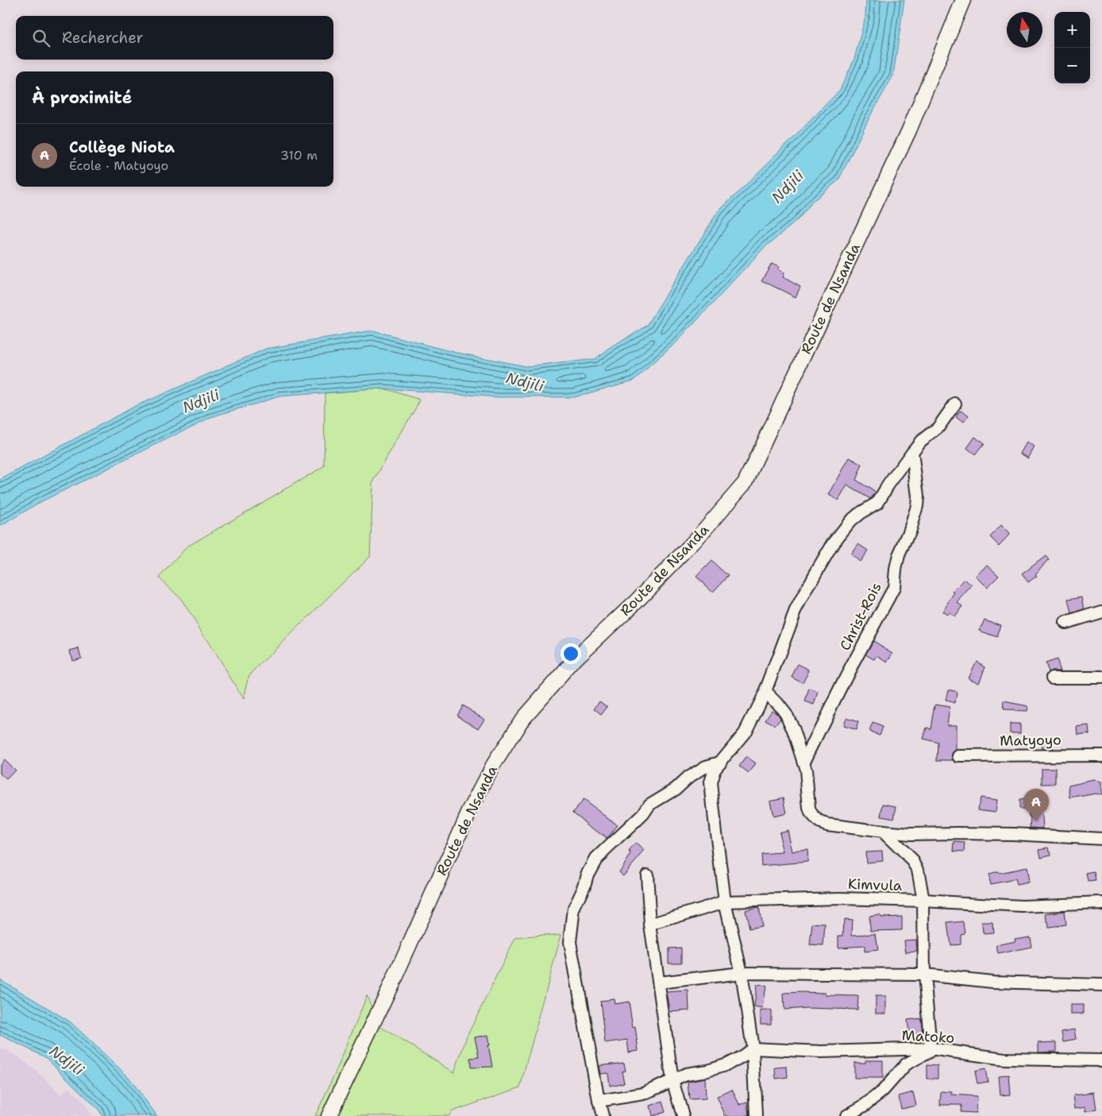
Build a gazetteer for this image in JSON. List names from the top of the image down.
{
  "streets": {
    "street": [
      "Route de Nsanda",
      "Christ-Rois",
      "Matyoyo",
      "Kimvula",
      "Matoko"
    ]
  },
  "water": ["Ndjili"],
  "north": "top",
  "page": {
    "map_buttons": ["+", "−"],
    "search": "Rechercher",
    "heading": "À proximité",
    "list": [
      {
        "mark": "A",
        "name": "Collège Niota",
        "note": "École · Matyoyo",
        "value": "310 m"
      }
    ],
    "pins": "A"
  }
}
